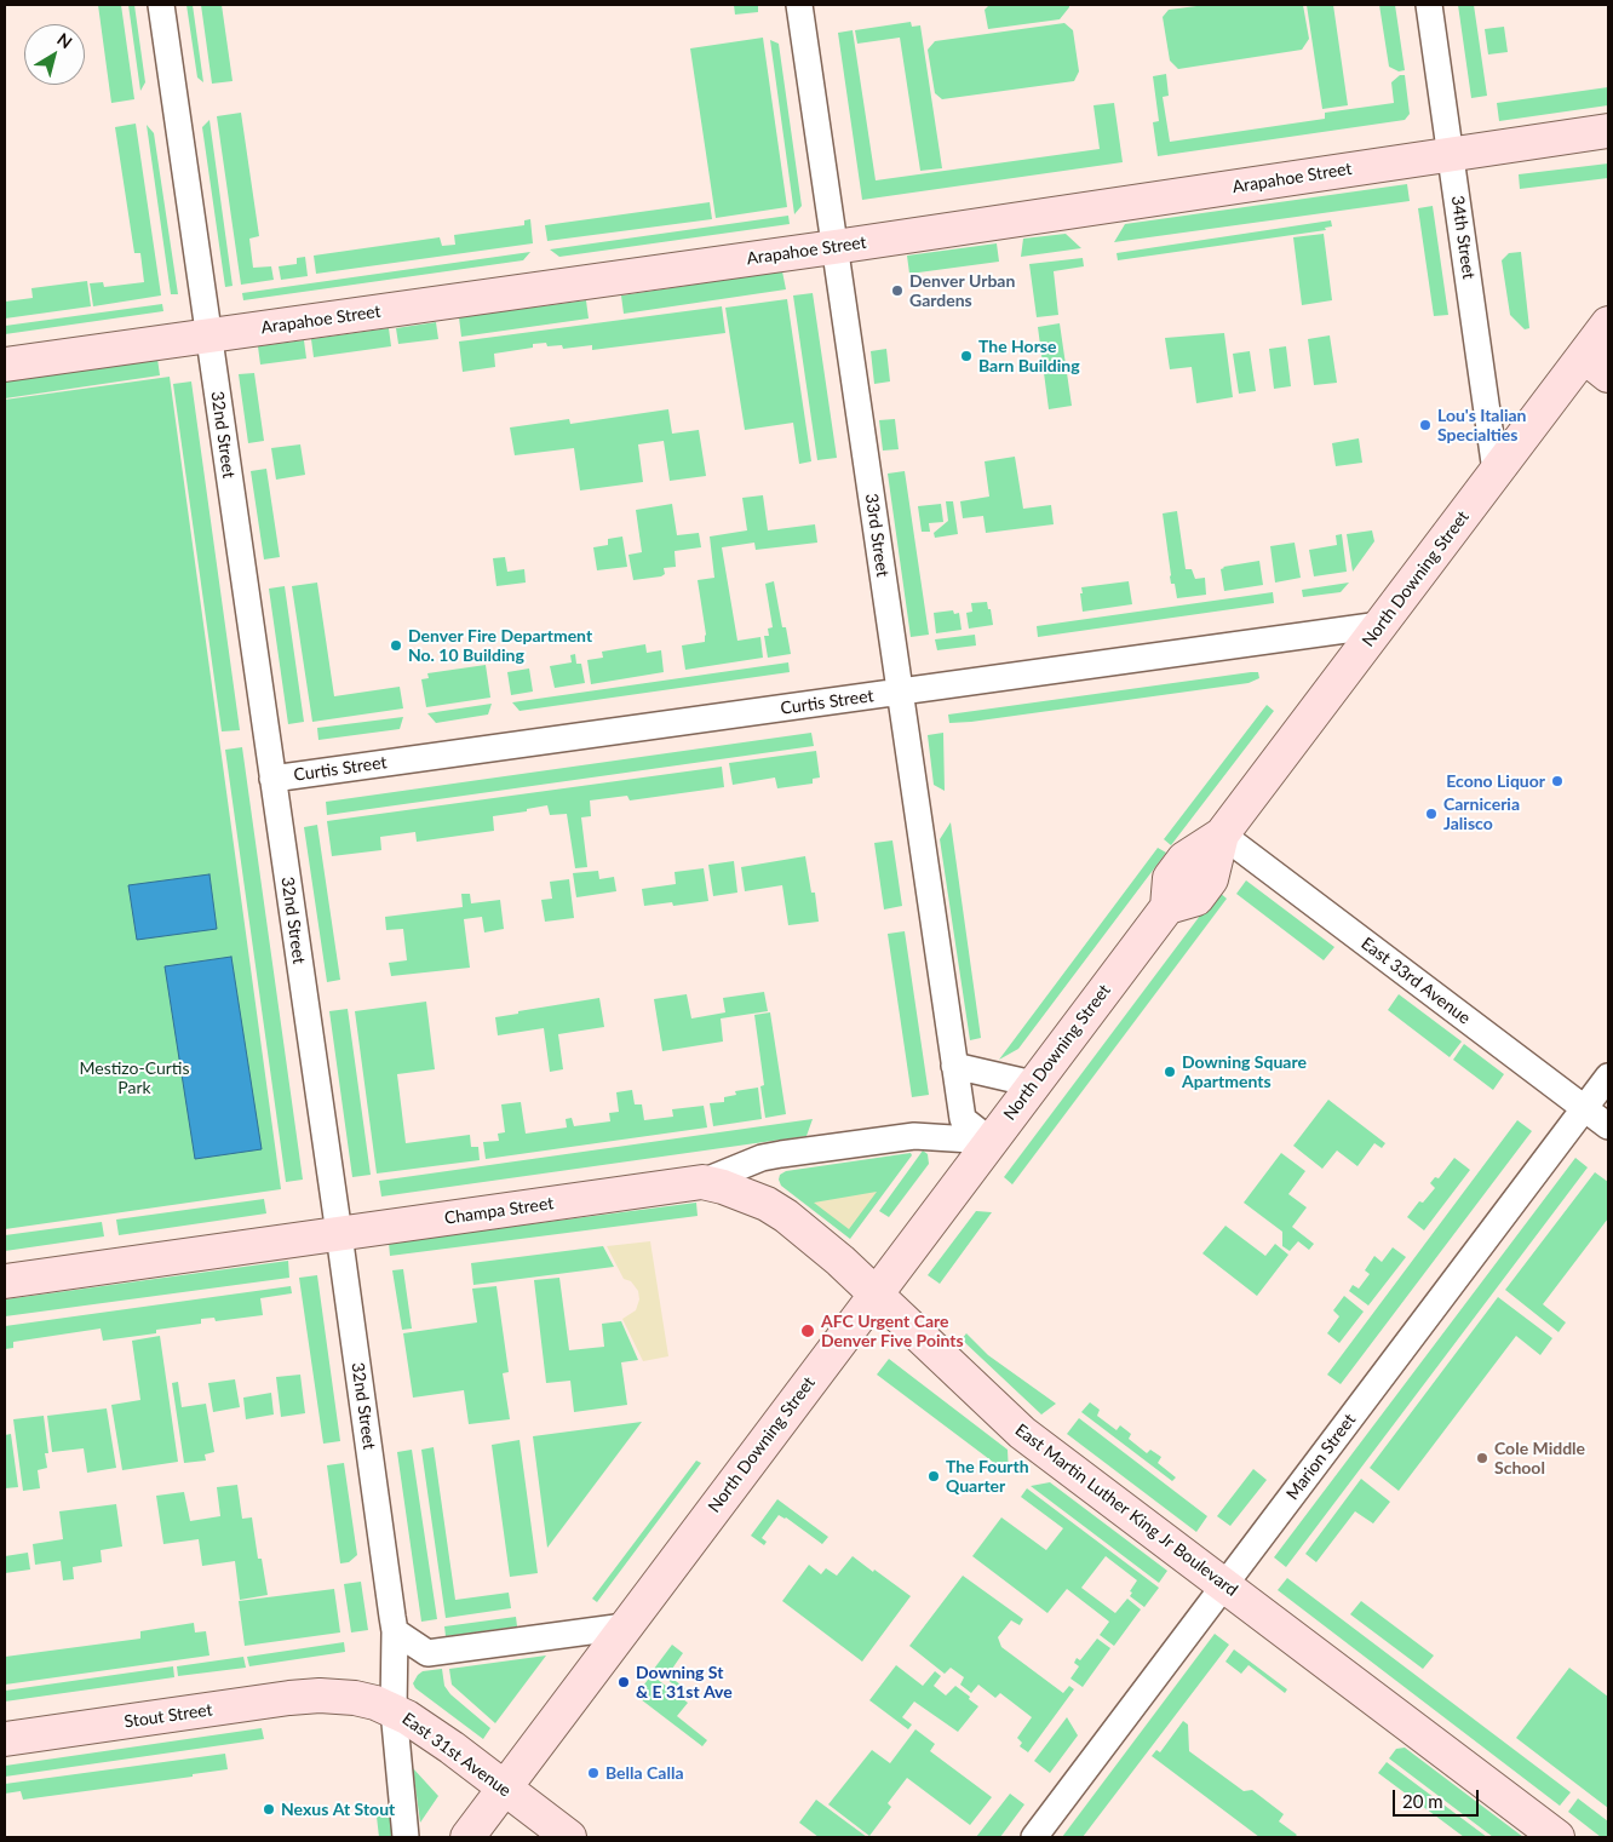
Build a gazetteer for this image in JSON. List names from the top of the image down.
{
  "streets": {
    "main road": [
      "Arapahoe Street",
      "North Downing Street",
      "Champa Street",
      "East Martin Luther King Jr Boulevard",
      "Stout Street",
      "East 31st Avenue"
    ],
    "street": [
      "34th Street",
      "32nd Street",
      "33rd Street",
      "Curtis Street",
      "East 33rd Avenue",
      "Marion Street"
    ]
  },
  "crossings": [
    ["Arapahoe Street", "34th Street"],
    ["Arapahoe Street", "32nd Street"],
    ["Arapahoe Street", "33rd Street"],
    ["34th Street", "North Downing Street"],
    ["32nd Street", "Curtis Street"],
    ["32nd Street", "Champa Street"],
    ["32nd Street", "East 31st Avenue"],
    ["33rd Street", "North Downing Street"],
    ["33rd Street", "Curtis Street"],
    ["33rd Street", "Champa Street"],
    ["North Downing Street", "Curtis Street"],
    ["North Downing Street", "East 33rd Avenue"],
    ["North Downing Street", "Champa Street"],
    ["North Downing Street", "East Martin Luther King Jr Boulevard"],
    ["North Downing Street", "East 31st Avenue"],
    ["East 33rd Avenue", "Marion Street"],
    ["Champa Street", "East Martin Luther King Jr Boulevard"],
    ["Marion Street", "East Martin Luther King Jr Boulevard"],
    ["Stout Street", "East 31st Avenue"]
  ],
  "parks": ["Mestizo-Curtis Park"],
  "places": [
    "Denver Urban Gardens",
    "The Horse Barn Building",
    "Lou's Italian Specialties",
    "Denver Fire Department No. 10 Building",
    "Econo Liquor",
    "Carniceria Jalisco",
    "Downing Square Apartments",
    "AFC Urgent Care Denver Five Points",
    "Cole Middle School",
    "The Fourth Quarter",
    "Downing St & E 31st Ave",
    "Bella Calla",
    "Nexus At Stout"
  ],
  "scale_bar": "20 m",
  "north": "top right"
}
